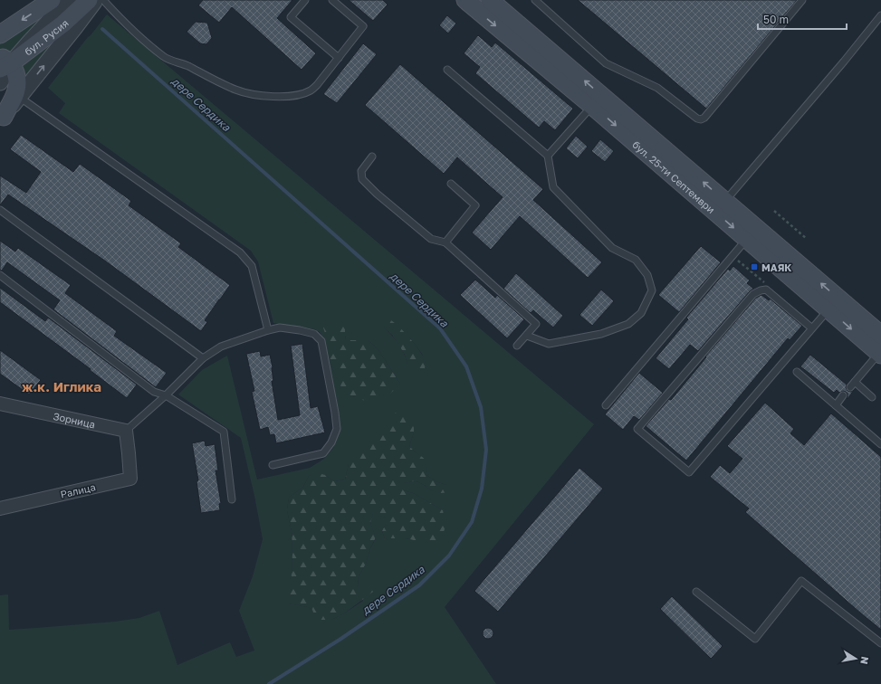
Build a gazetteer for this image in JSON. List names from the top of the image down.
{
  "streets": {
    "main road": ["бул. Русия", "бул. 25-ти Септември"],
    "street": ["Зорница", "Ралица"]
  },
  "crossings": [
    ["Зорница", "Ралица"]
  ],
  "districts": ["ж.к. Иглика"],
  "water": ["дере Сердика"],
  "places": {
    "transit": ["МАЯК"]
  },
  "scale_bar": "50 m",
  "north": "right"
}
